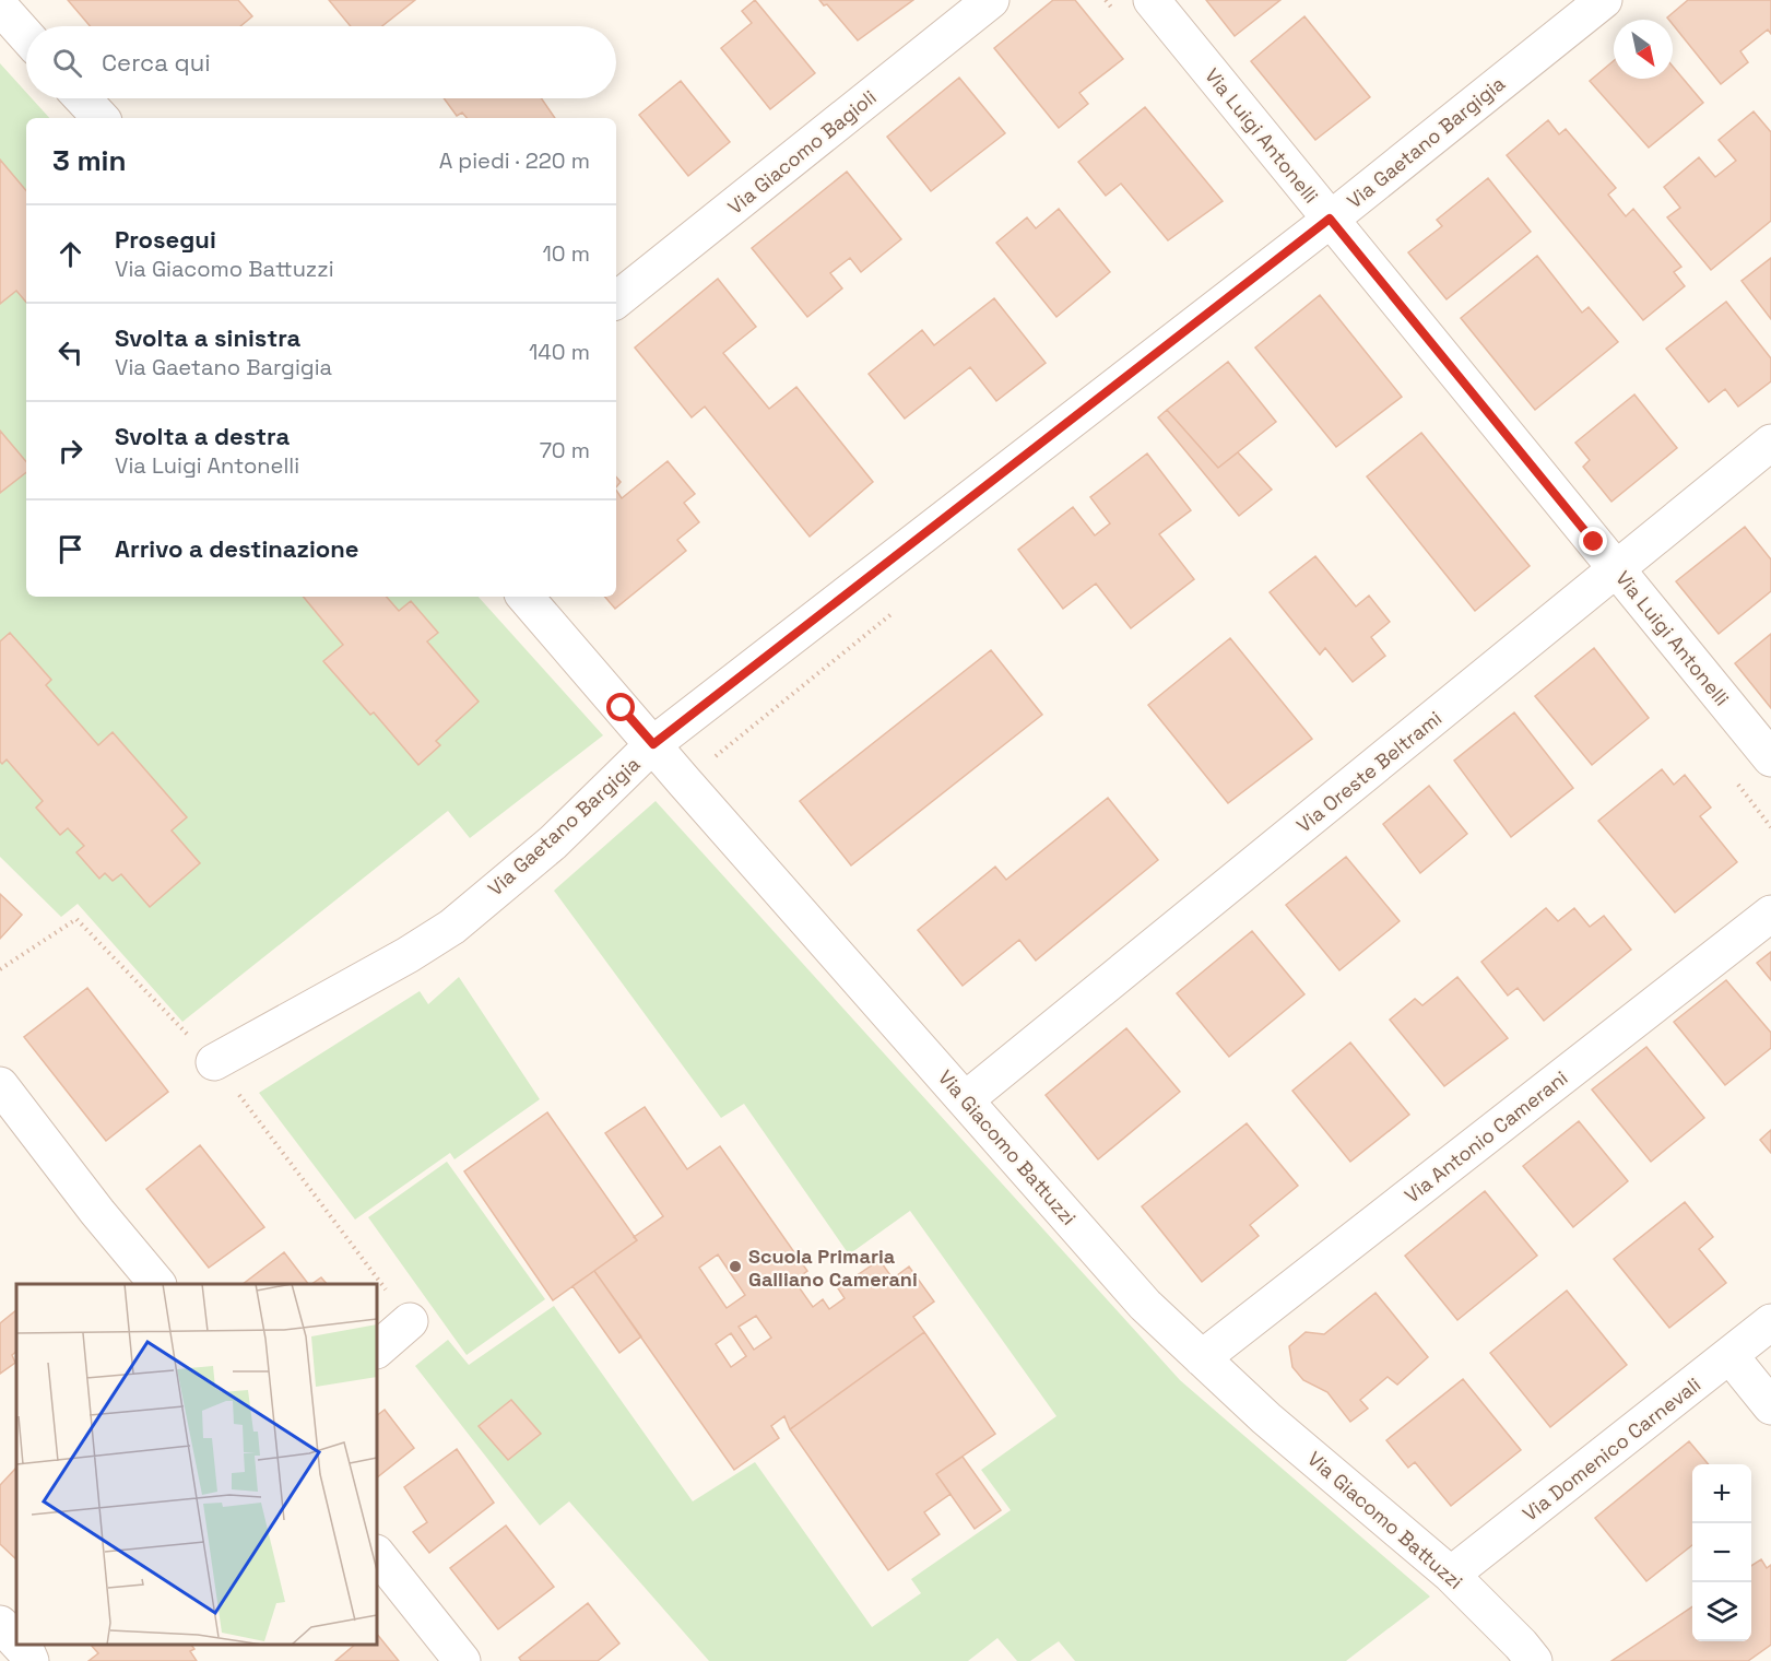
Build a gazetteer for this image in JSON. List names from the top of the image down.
{
  "streets": {
    "street": [
      "Via Luigi Antonelli",
      "Via Gaetano Bargigia",
      "Via Giacomo Bagioli",
      "Via Oreste Beltrami",
      "Via Antonio Camerani",
      "Via Giacomo Battuzzi",
      "Via Domenico Carnevali"
    ]
  },
  "crossings": [
    ["Via Luigi Antonelli", "Via Gaetano Bargigia"],
    ["Via Luigi Antonelli", "Via Oreste Beltrami"],
    ["Via Gaetano Bargigia", "Via Giacomo Battuzzi"],
    ["Via Oreste Beltrami", "Via Giacomo Battuzzi"],
    ["Via Antonio Camerani", "Via Giacomo Battuzzi"],
    ["Via Giacomo Battuzzi", "Via Domenico Carnevali"]
  ],
  "places": ["Scuola Primaria Galliano Camerani"],
  "north": "bottom right",
  "page": {
    "search": "Cerca qui",
    "heading": ["3 min", "A piedi · 220 m"],
    "list": [
      ["Prosegui", "Via Giacomo Battuzzi", "10 m"],
      ["Svolta a sinistra", "Via Gaetano Bargigia", "140 m"],
      ["Svolta a destra", "Via Luigi Antonelli", "70 m"],
      "Arrivo a destinazione"
    ],
    "map_buttons": ["+", "−"]
  }
}
